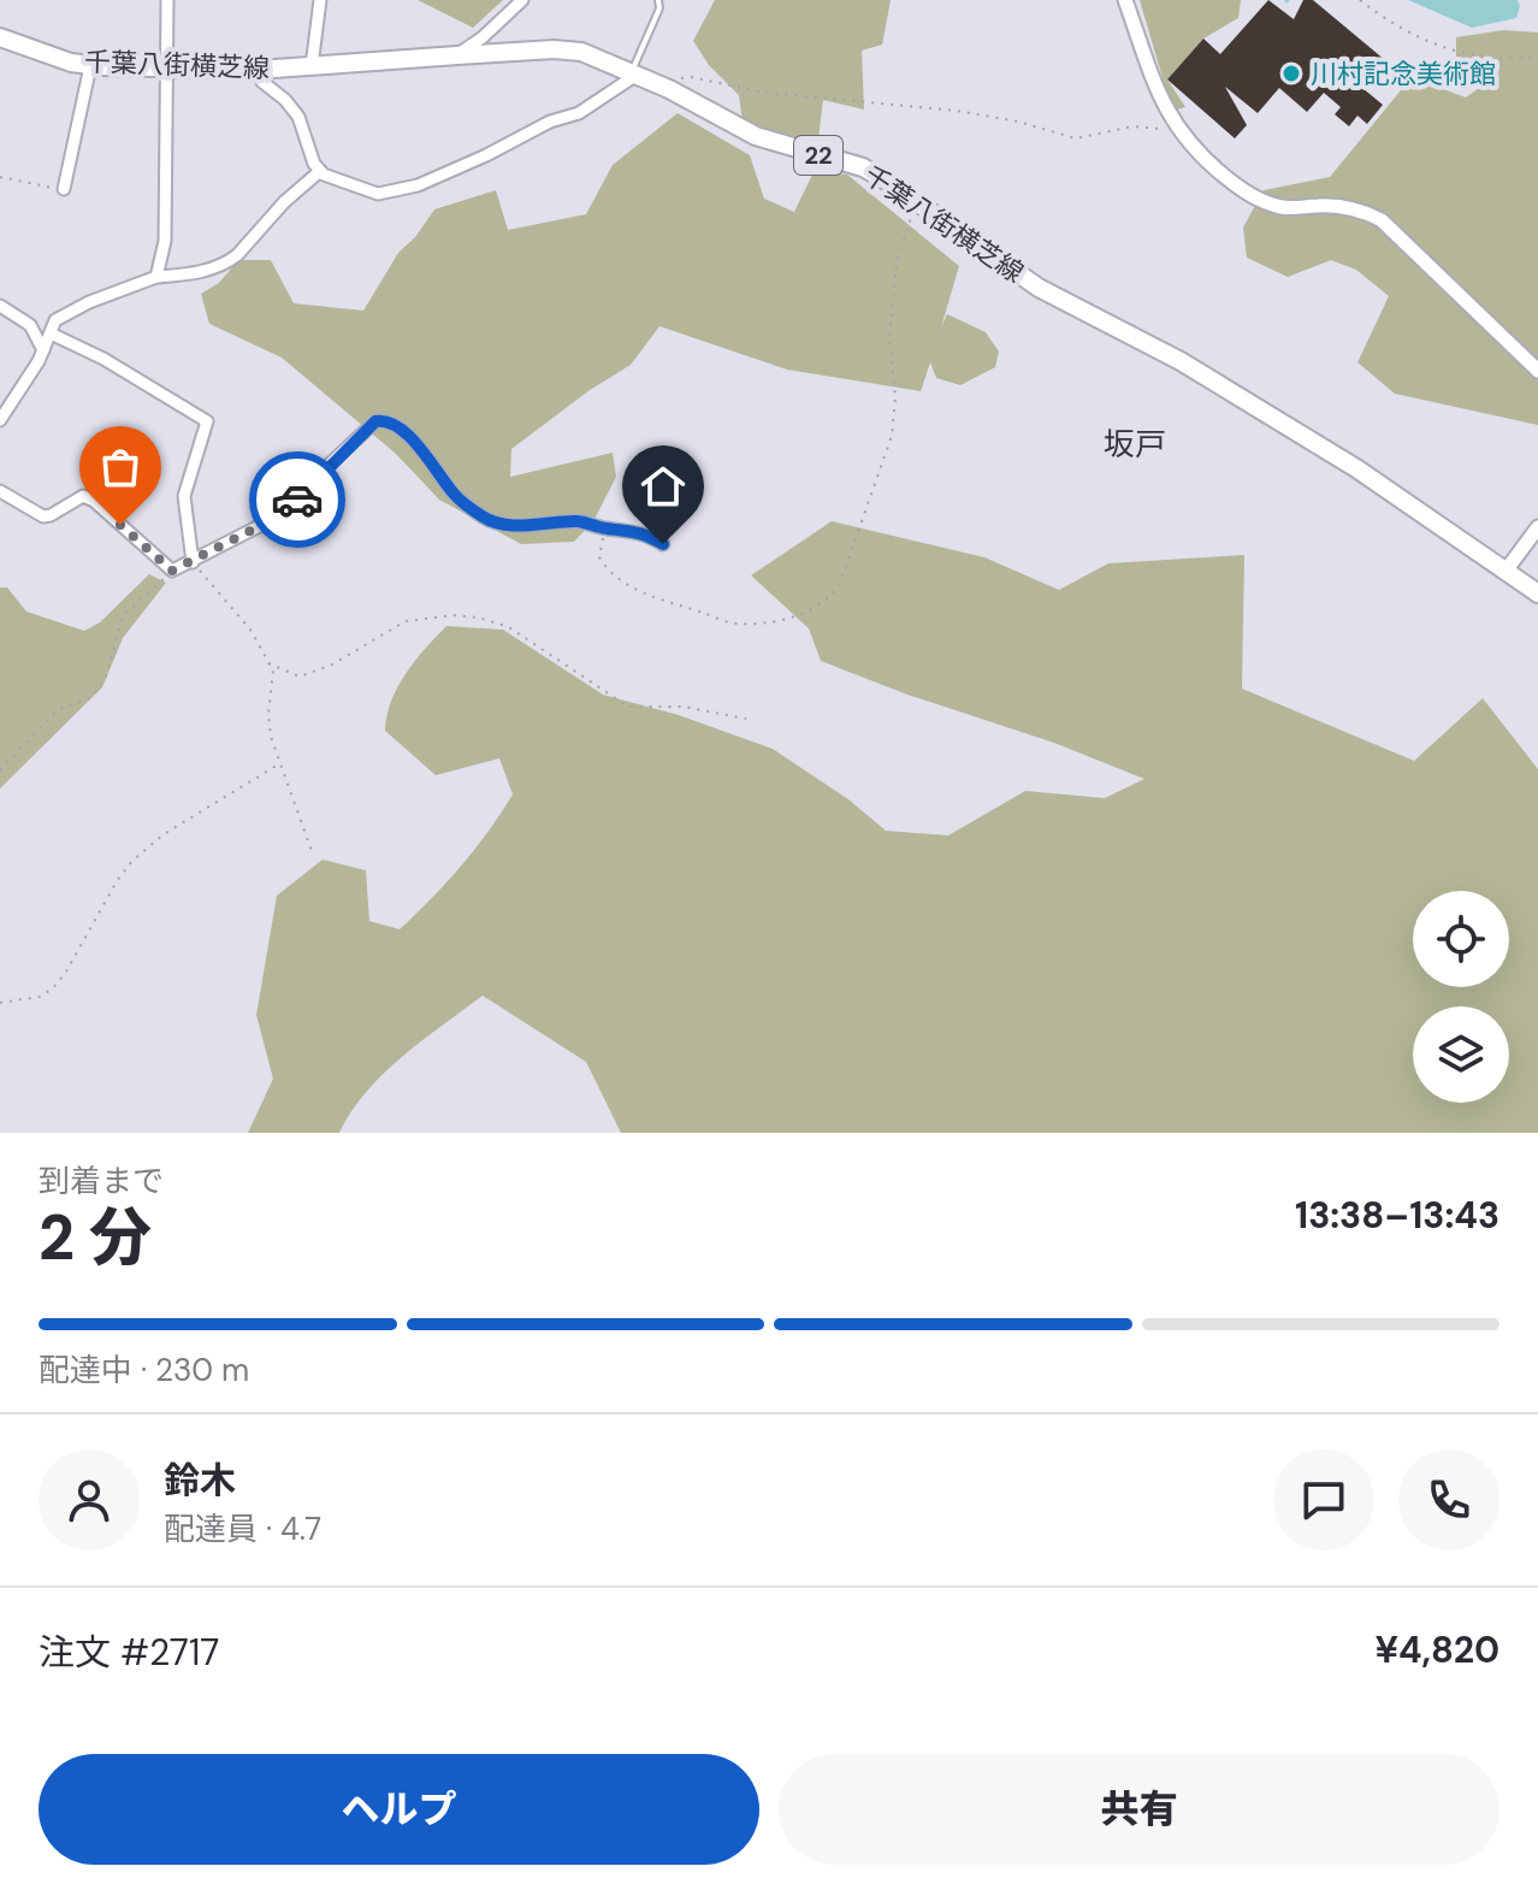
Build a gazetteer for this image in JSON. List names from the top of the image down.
{
  "streets": {
    "main road": ["千葉八街横芝線", "22"]
  },
  "districts": ["坂戸"],
  "places": ["川村記念美術館"],
  "page": {
    "heading": ["2 分", "到着まで", "13:38–13:43"],
    "panel": [
      "鈴木",
      "配達員 · 4.7",
      "注文 #2717",
      "¥4,820"
    ],
    "bar": "配達中 · 230 m",
    "buttons": ["ヘルプ", "共有"]
  }
}
